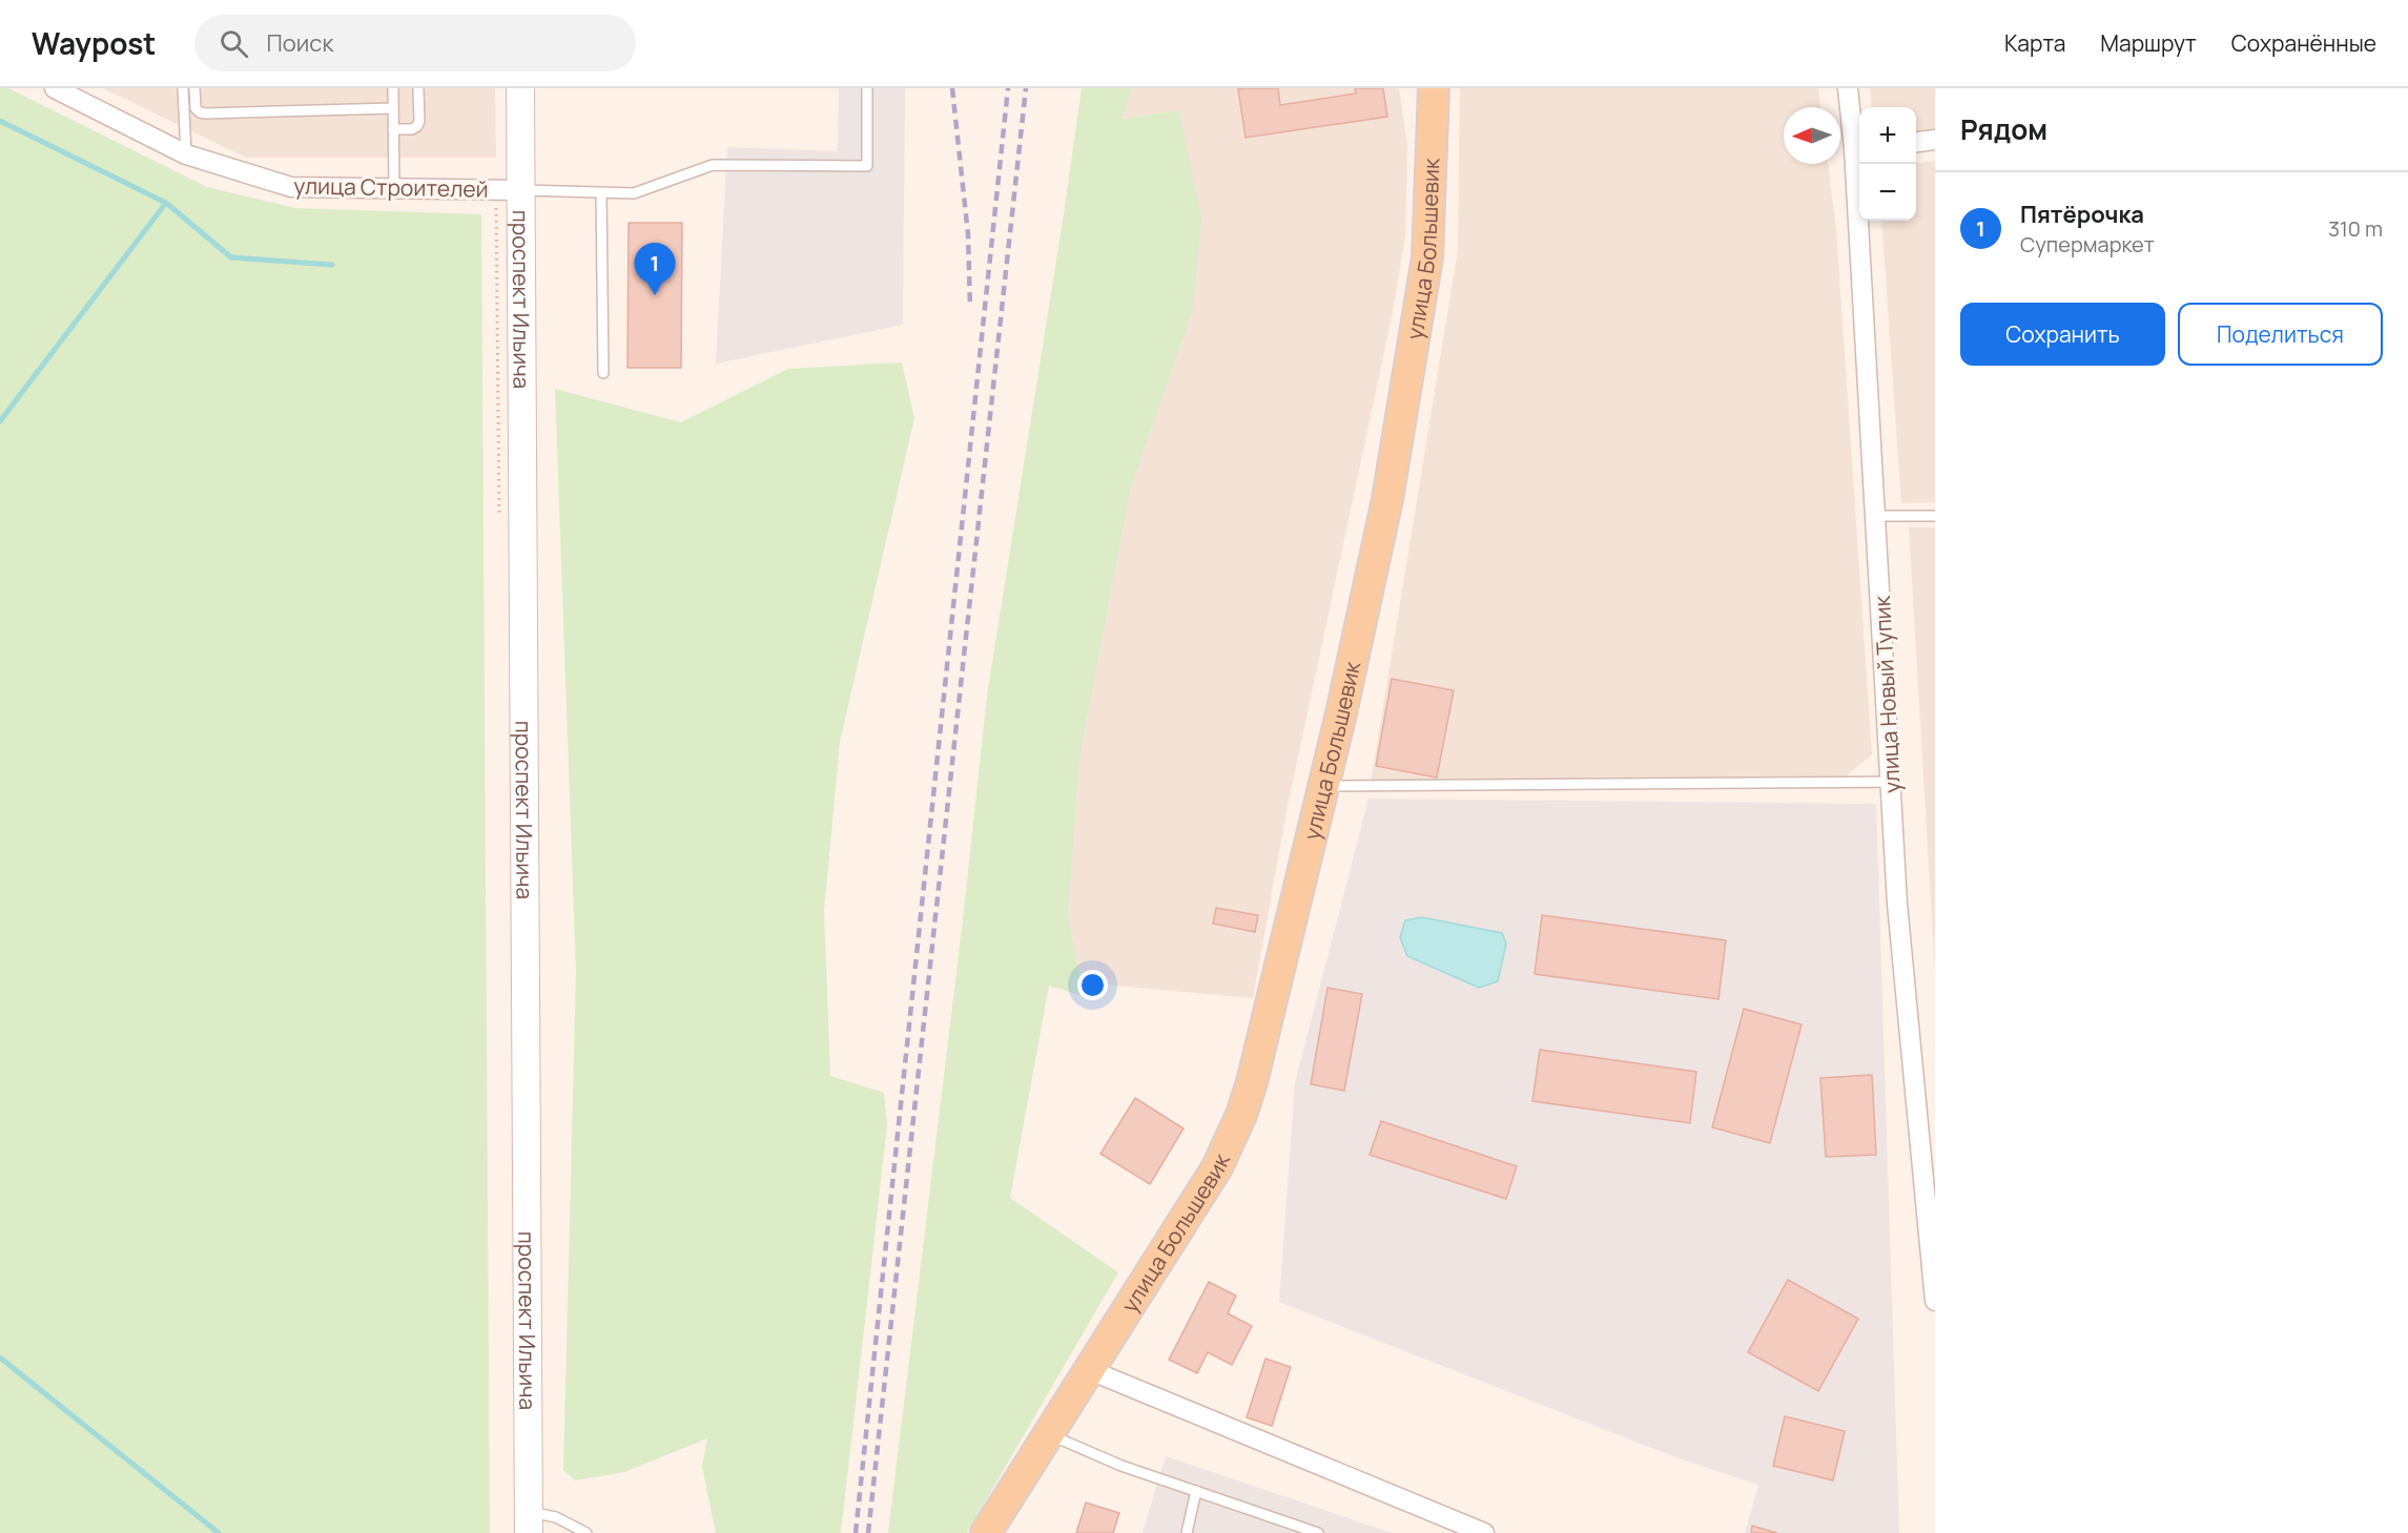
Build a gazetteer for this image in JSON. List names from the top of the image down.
{
  "streets": {
    "main road": ["улица Большевик"],
    "street": ["улица Строителей", "проспект Ильича", "улица Новый Тупик"]
  },
  "crossings": [
    ["улица Строителей", "проспект Ильича"]
  ],
  "north": "left",
  "page": {
    "header": "Waypost",
    "search": "Поиск",
    "nav": ["Карта", "Маршрут", "Сохранённые"],
    "heading": "Рядом",
    "map_buttons": ["+", "−"],
    "list": [
      {
        "mark": "1",
        "name": "Пятёрочка",
        "note": "Супермаркет",
        "value": "310 m"
      }
    ],
    "pins": "1",
    "buttons": ["Сохранить", "Поделиться"]
  }
}
